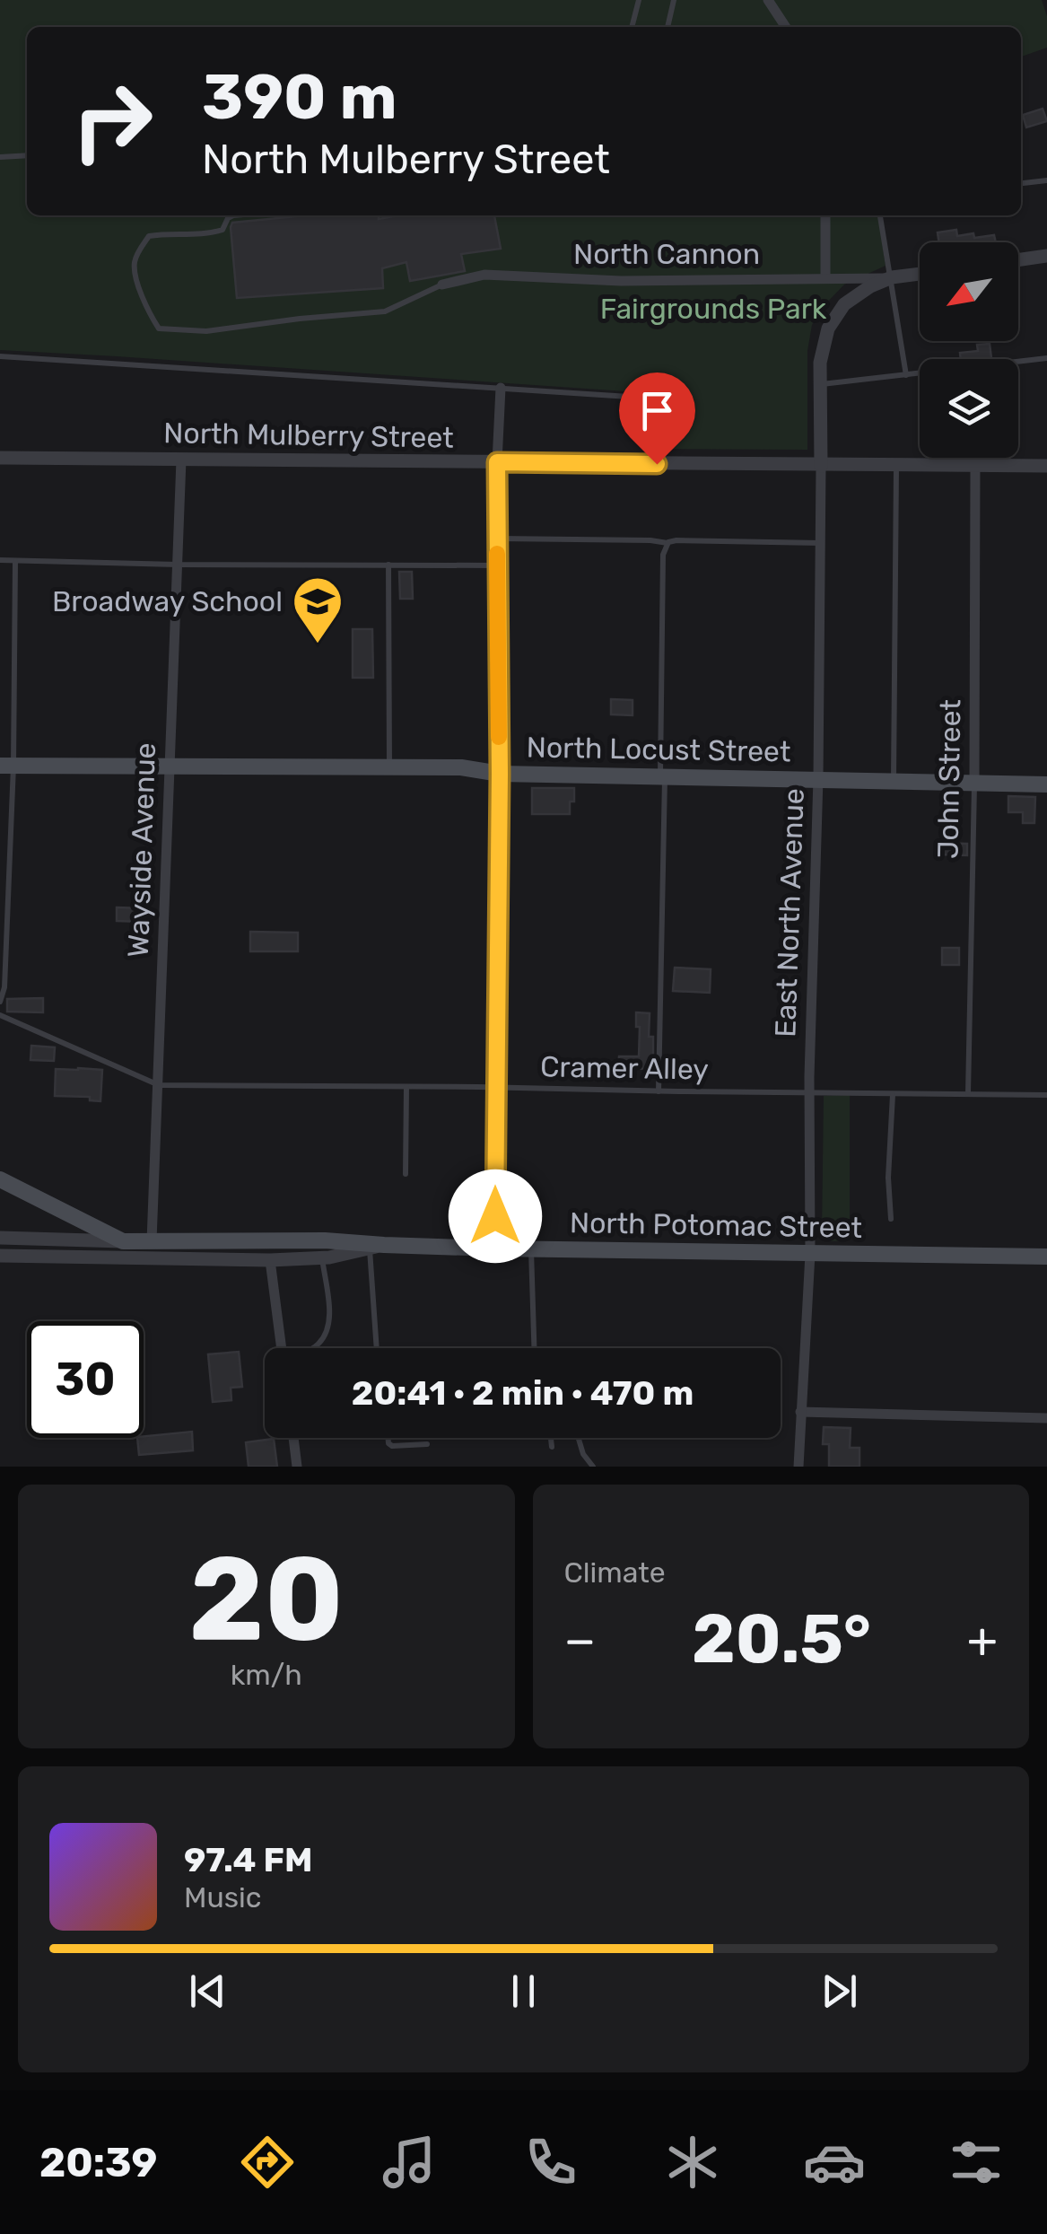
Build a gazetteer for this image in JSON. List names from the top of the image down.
{
  "streets": {
    "main road": ["North Locust Street", "North Potomac Street"],
    "street": [
      "North Cannon",
      "North Mulberry Street",
      "John Street",
      "Wayside Avenue",
      "East North Avenue"
    ],
    "lane": ["Cramer Alley"]
  },
  "crossings": [
    ["North Mulberry Street", "John Street"],
    ["North Mulberry Street", "Wayside Avenue"],
    ["North Mulberry Street", "East North Avenue"],
    ["North Locust Street", "John Street"],
    ["North Locust Street", "Wayside Avenue"],
    ["North Locust Street", "East North Avenue"],
    ["John Street", "Cramer Alley"],
    ["Wayside Avenue", "Cramer Alley"],
    ["Wayside Avenue", "North Potomac Street"],
    ["East North Avenue", "Cramer Alley"],
    ["East North Avenue", "North Potomac Street"]
  ],
  "parks": ["Fairgrounds Park"],
  "places": {
    "school or university": ["Broadway School"]
  },
  "north": "bottom left",
  "page": {
    "turn": ["390 m", "North Mulberry Street"],
    "limit": "30",
    "trip": "20:41 · 2 min · 470 m",
    "tile": [
      ["20", "km/h"],
      "Climate"
    ],
    "heat": ["−", "20.5°", "+"],
    "song": ["97.4 FM", "Music"],
    "tabs": "20:39"
  }
}
